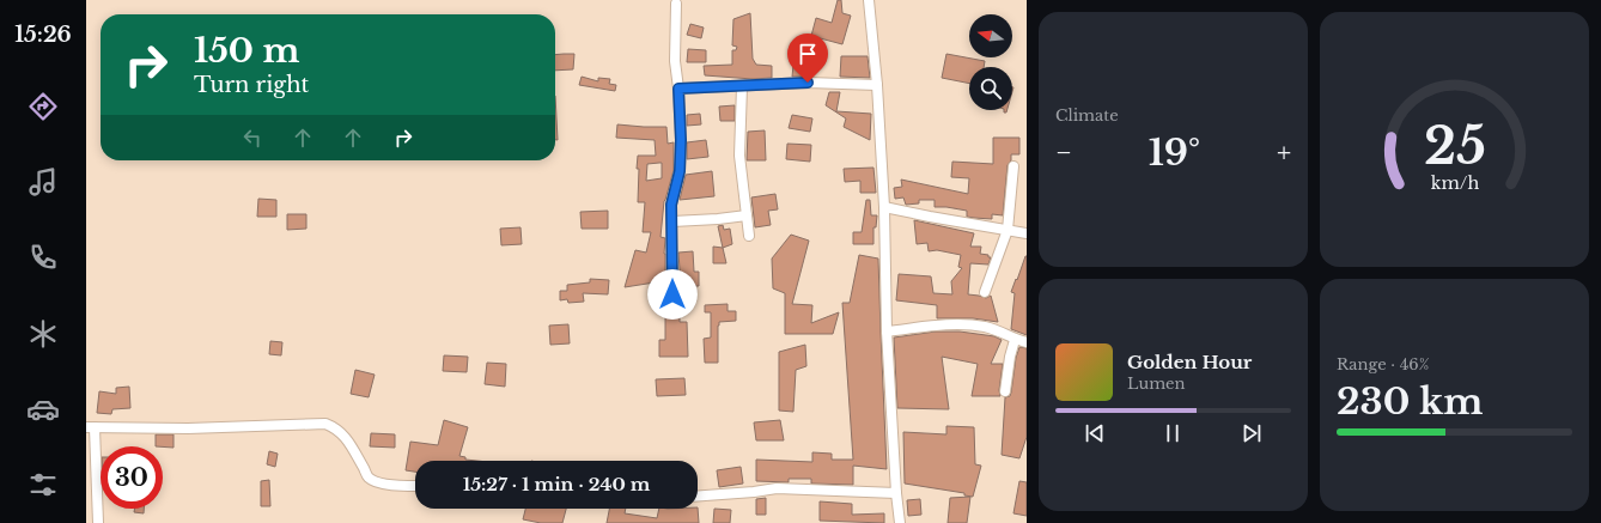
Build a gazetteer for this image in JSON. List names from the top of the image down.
{
  "north": "left",
  "page": {
    "tabs": "15:26",
    "tile": [
      "Climate",
      ["Range · 46%", "230 km"]
    ],
    "turn": ["150 m", "Turn right"],
    "heat": ["−", "19°", "+"],
    "song": ["Golden Hour", "Lumen"],
    "limit": "30",
    "trip": "15:27 · 1 min · 240 m",
    "gauge": ["25", "km/h"]
  }
}
